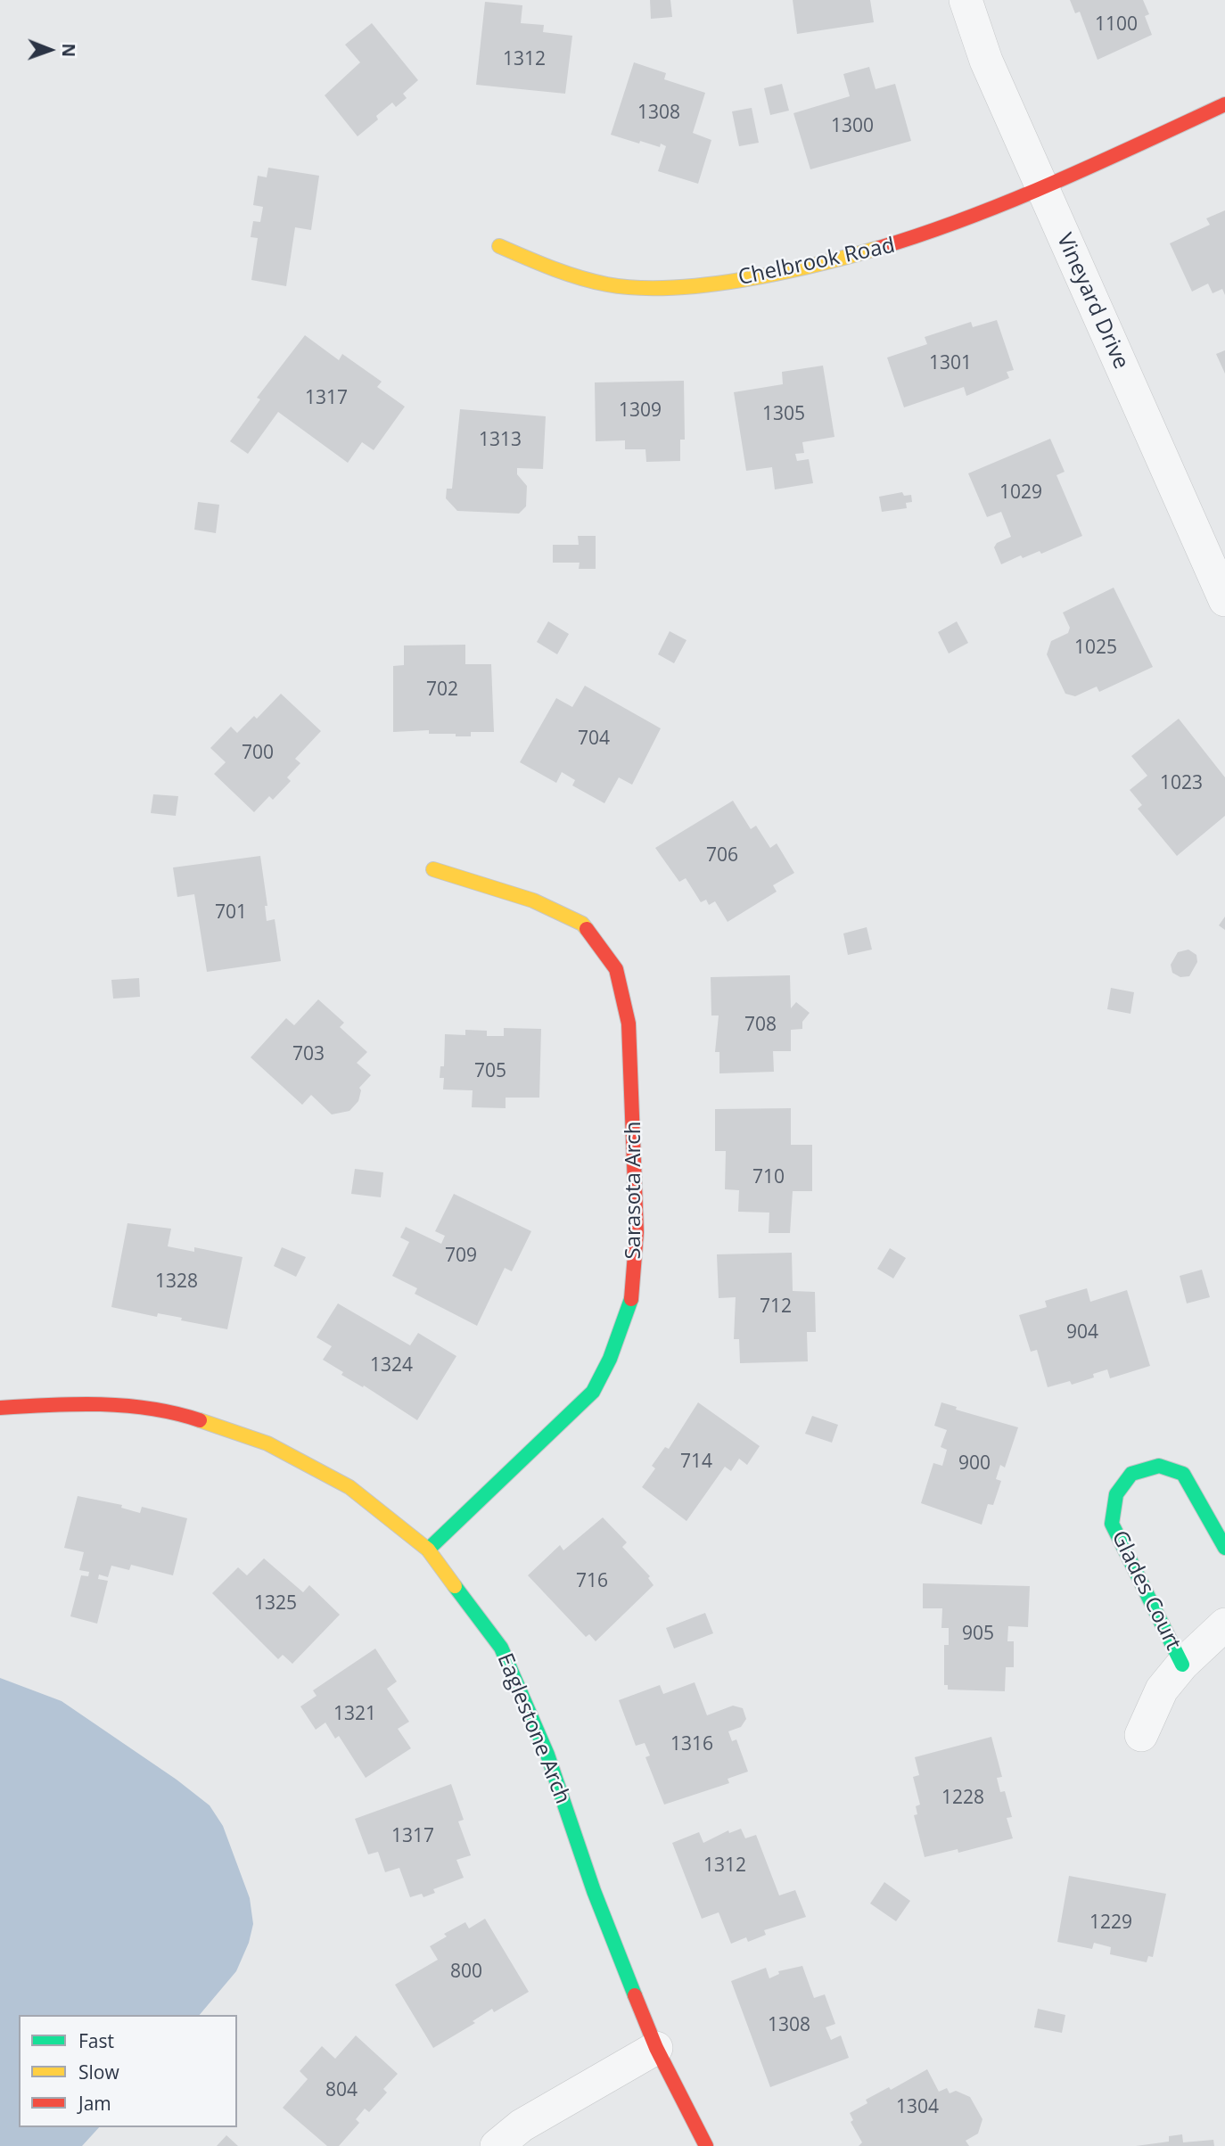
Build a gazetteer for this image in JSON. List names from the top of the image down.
{
  "streets": {
    "street": [
      "Chelbrook Road",
      "Vineyard Drive",
      "Sarasota Arch",
      "Glades Court",
      "Eaglestone Arch"
    ]
  },
  "crossings": [
    ["Chelbrook Road", "Vineyard Drive"],
    ["Sarasota Arch", "Eaglestone Arch"]
  ],
  "house_numbers": [
    "1100",
    "1312",
    "1308",
    "1300",
    "1301",
    "1317",
    "1309",
    "1305",
    "1313",
    "1029",
    "1025",
    "702",
    "704",
    "700",
    "1023",
    "706",
    "701",
    "708",
    "703",
    "705",
    "710",
    "709",
    "1328",
    "712",
    "904",
    "1324",
    "714",
    "900",
    "716",
    "1325",
    "905",
    "1321",
    "1316",
    "1228",
    "1317",
    "1312",
    "1229",
    "800",
    "1308",
    "804",
    "1304"
  ],
  "legend": ["Fast", "Slow", "Jam"],
  "north": "right"
}
